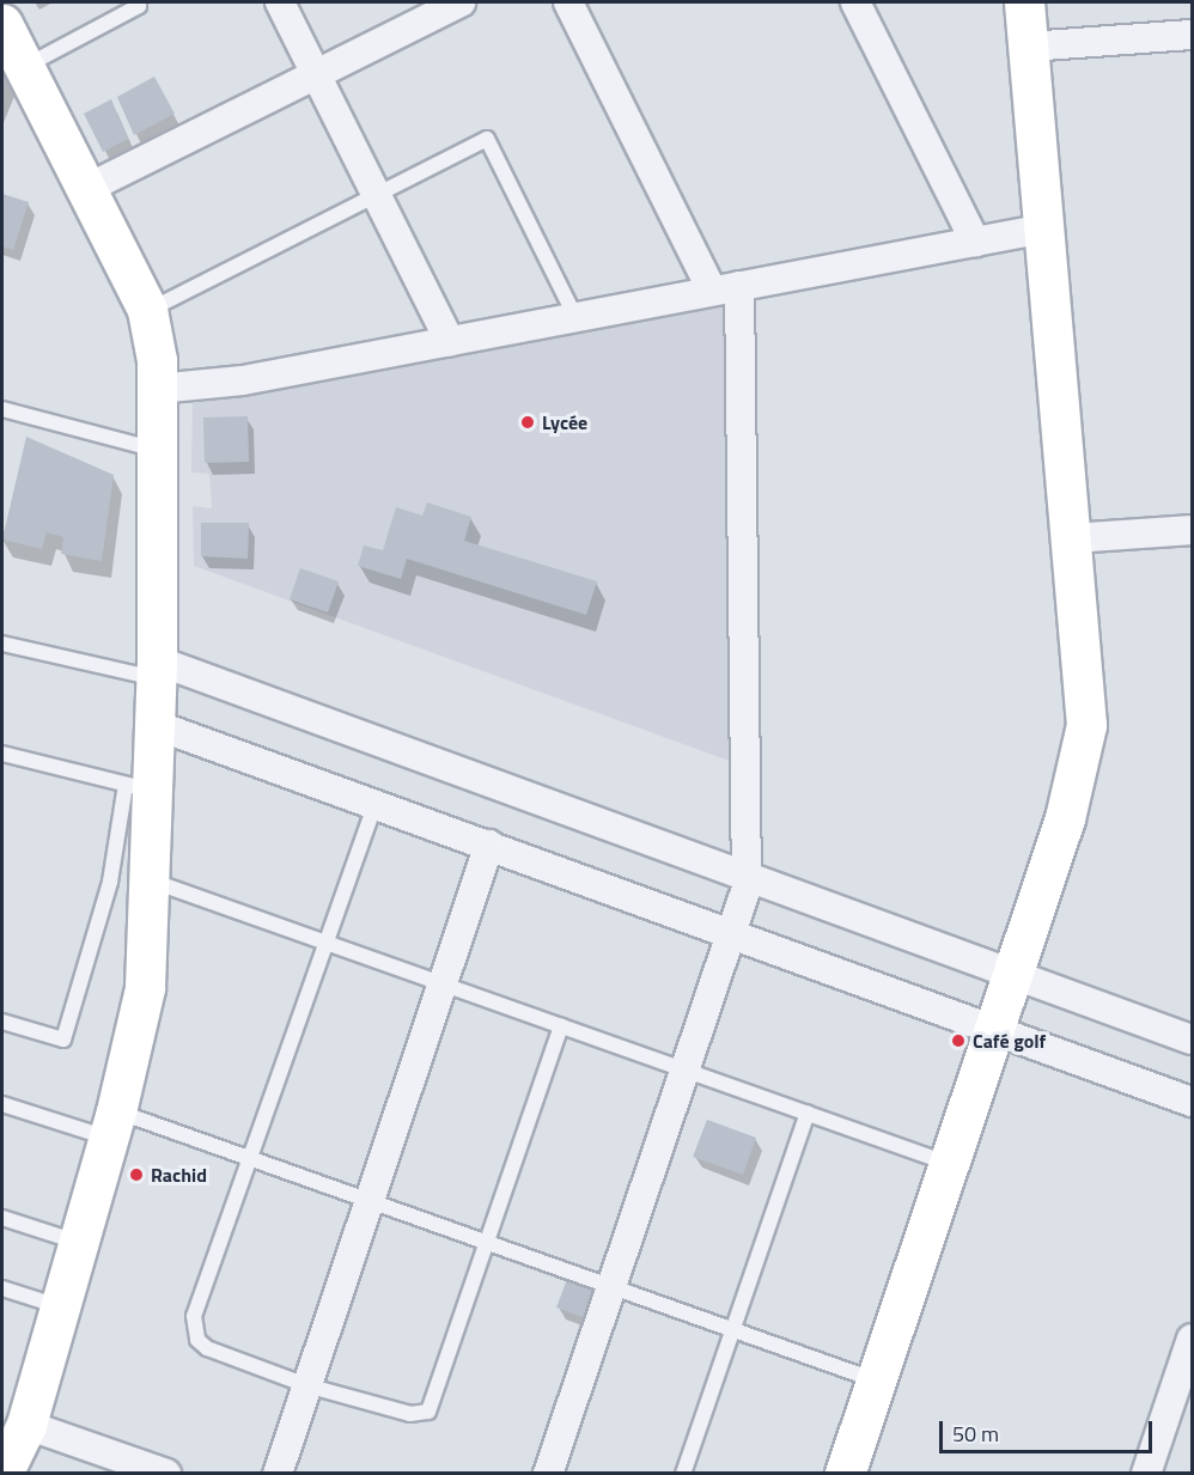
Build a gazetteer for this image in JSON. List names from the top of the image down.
{
  "places": ["Lycée", "Café golf", "Rachid"],
  "scale_bar": "50 m"
}
